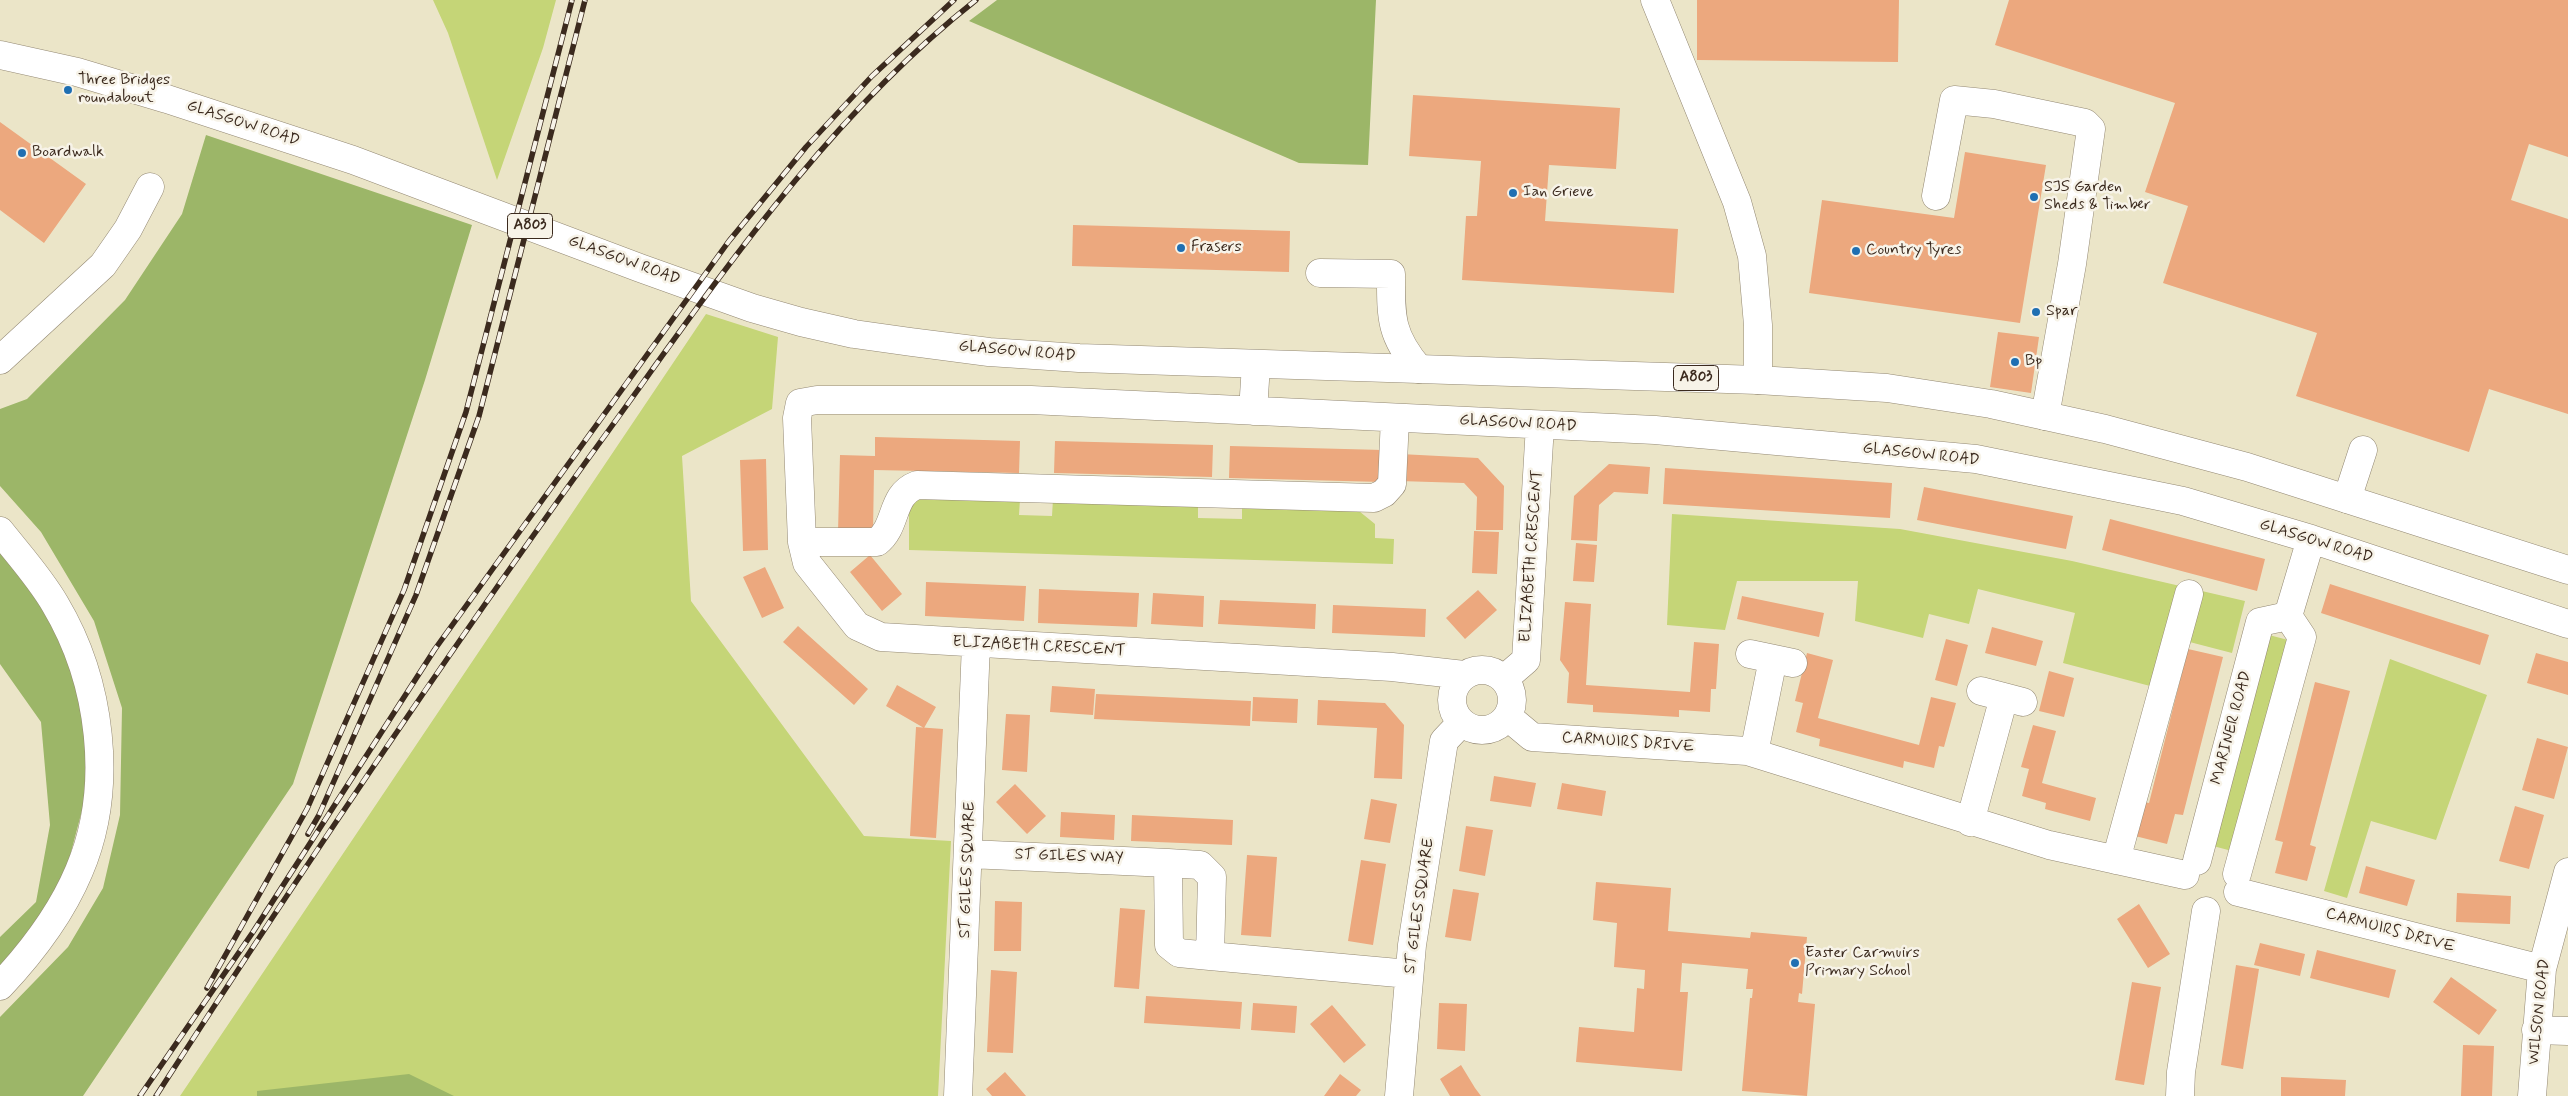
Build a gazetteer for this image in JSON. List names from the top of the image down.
{
  "streets": {
    "street": [
      "GLASGOW ROAD",
      "A803",
      "ELIZABETH CRESCENT",
      "MARINER ROAD",
      "CARMUIRS DRIVE",
      "ST GILES WAY",
      "ST GILES SQUARE",
      "WILSON ROAD"
    ]
  },
  "crossings": [
    ["GLASGOW ROAD", "ELIZABETH CRESCENT"],
    ["ELIZABETH CRESCENT", "CARMUIRS DRIVE"],
    ["ELIZABETH CRESCENT", "ST GILES SQUARE"],
    ["MARINER ROAD", "CARMUIRS DRIVE"],
    ["CARMUIRS DRIVE", "ST GILES SQUARE"],
    ["CARMUIRS DRIVE", "WILSON ROAD"],
    ["ST GILES WAY", "ST GILES SQUARE"]
  ],
  "places": [
    "Three Bridges roundabout",
    "Boardwalk",
    "Ian Grieve",
    "SJS Garden Sheds & Timber",
    "Frasers",
    "Country Tyres",
    "Spar",
    "Bp",
    "Easter Carmuirs Primary School"
  ]
}
